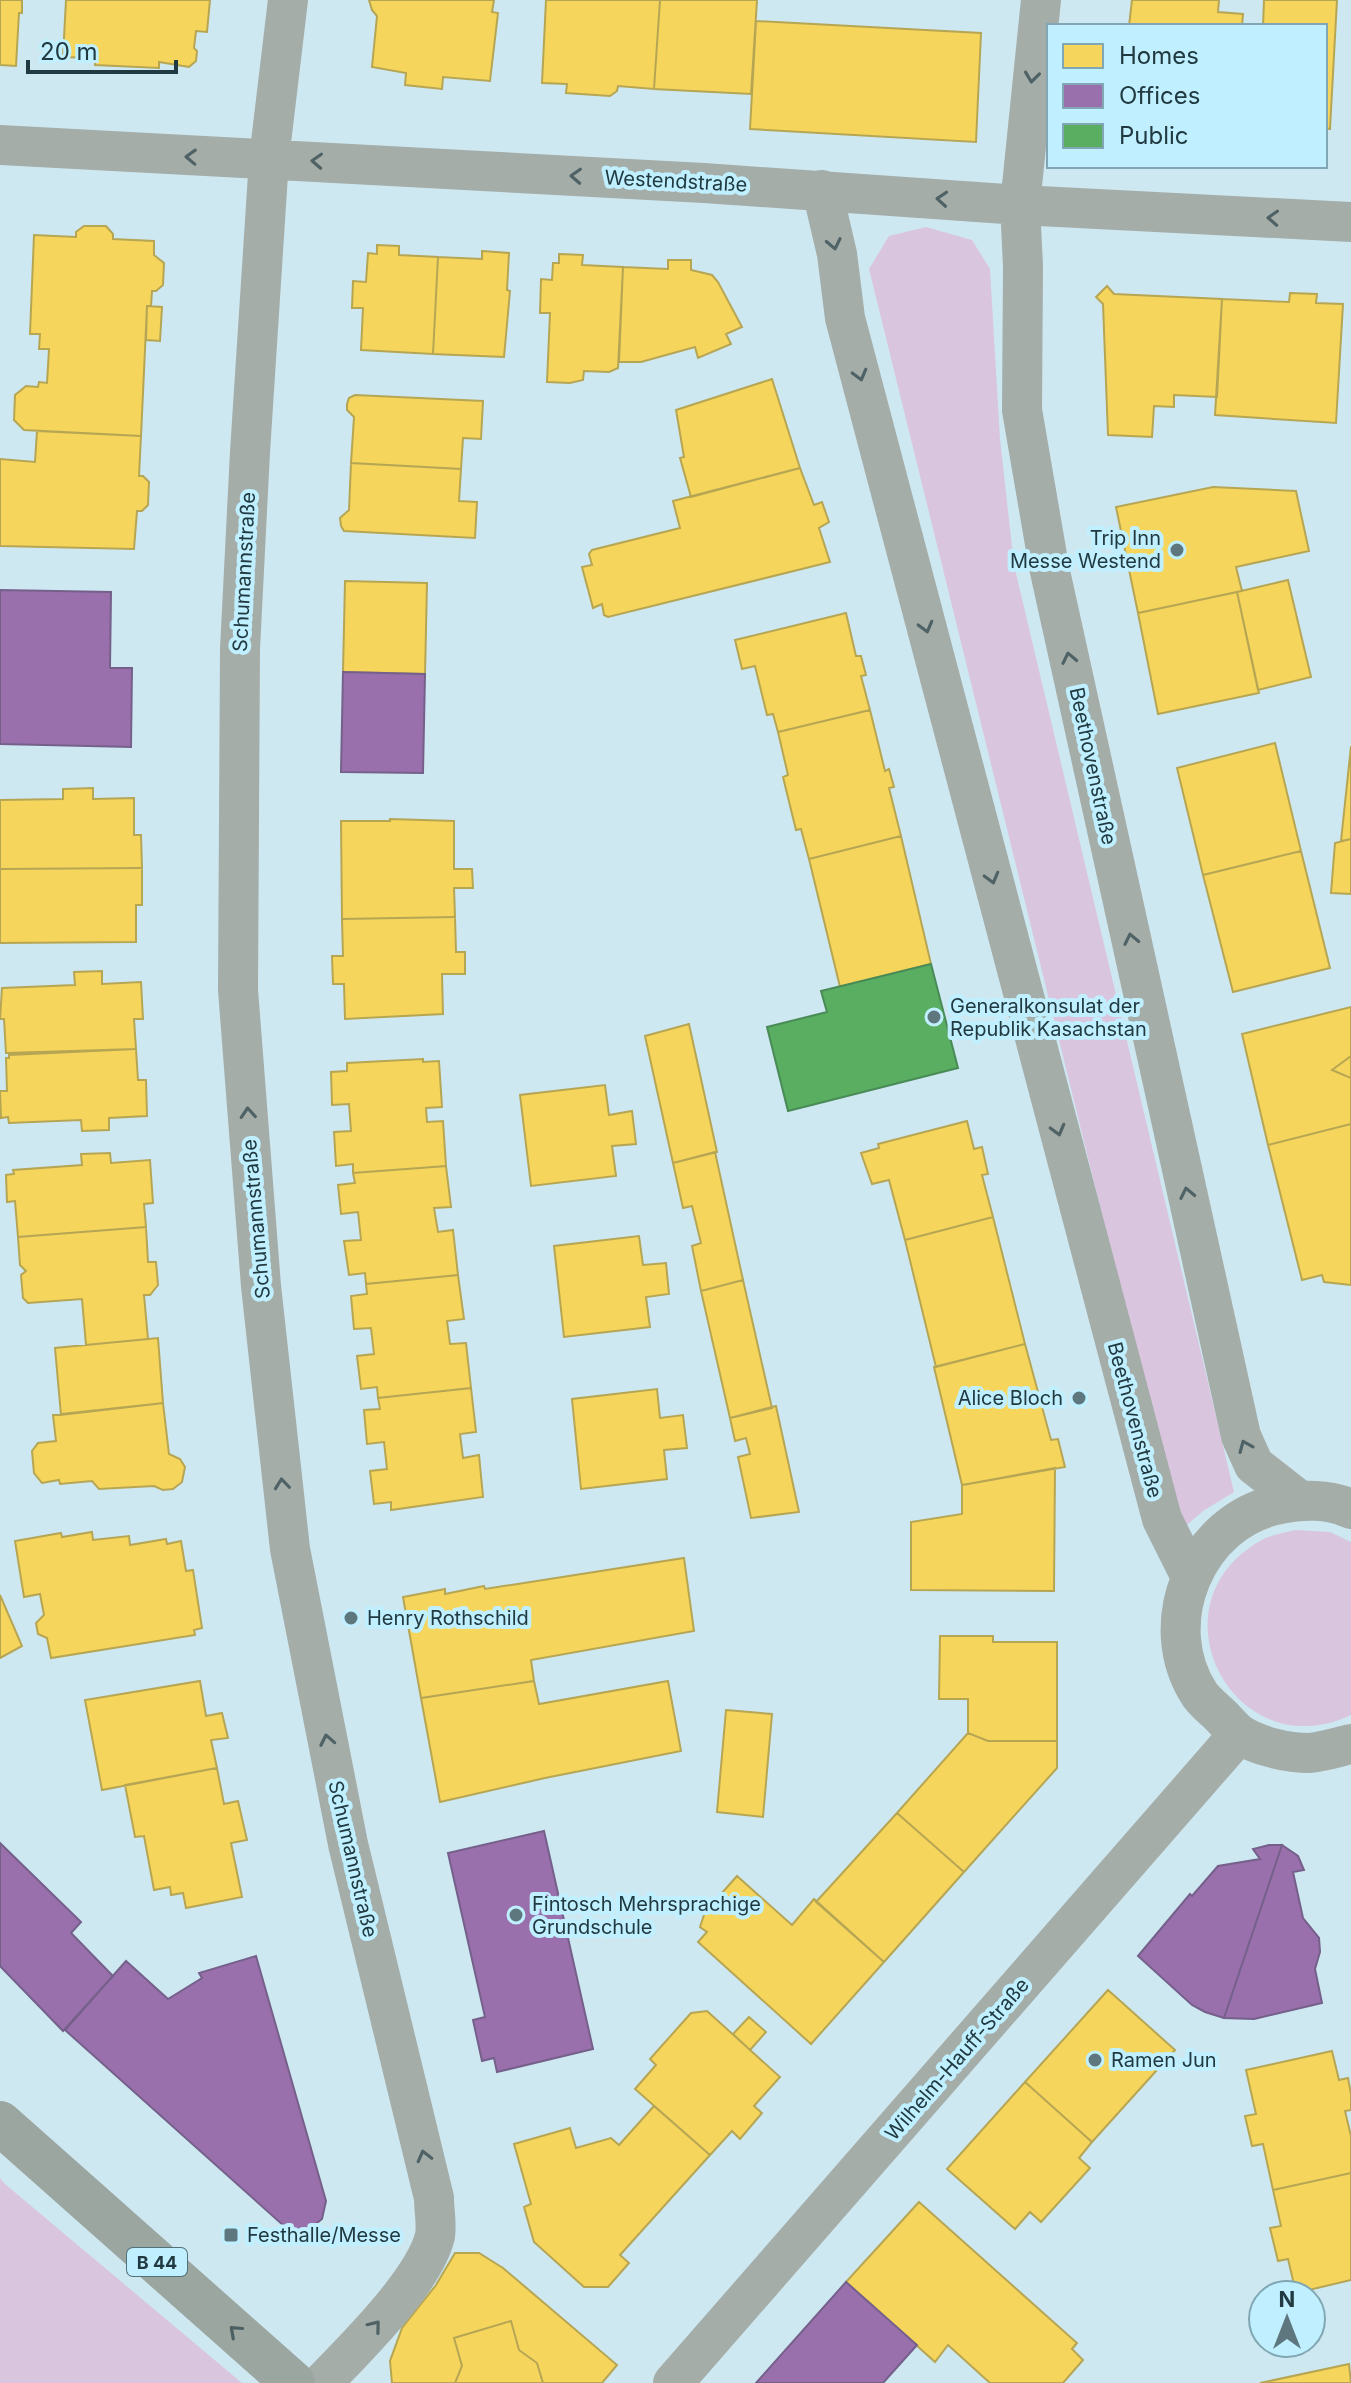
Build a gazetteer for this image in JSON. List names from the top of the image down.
{
  "streets": {
    "main road": ["B 44"],
    "street": [
      "Westendstraße",
      "Schumannstraße",
      "Beethovenstraße",
      "Wilhelm-Hauff-Straße"
    ]
  },
  "crossings": [
    ["Westendstraße", "Schumannstraße"],
    ["Westendstraße", "Beethovenstraße"]
  ],
  "one_way": ["Westendstraße", "Schumannstraße"],
  "places": {
    "other": [
      "Trip Inn Messe Westend",
      "Generalkonsulat der Republik Kasachstan",
      "Alice Bloch",
      "Henry Rothschild",
      "Fintosch Mehrsprachige Grundschule",
      "Ramen Jun"
    ],
    "transit": ["Festhalle/Messe"]
  },
  "legend": ["Homes", "Offices", "Public"],
  "scale_bar": "20 m",
  "north": "top"
}
